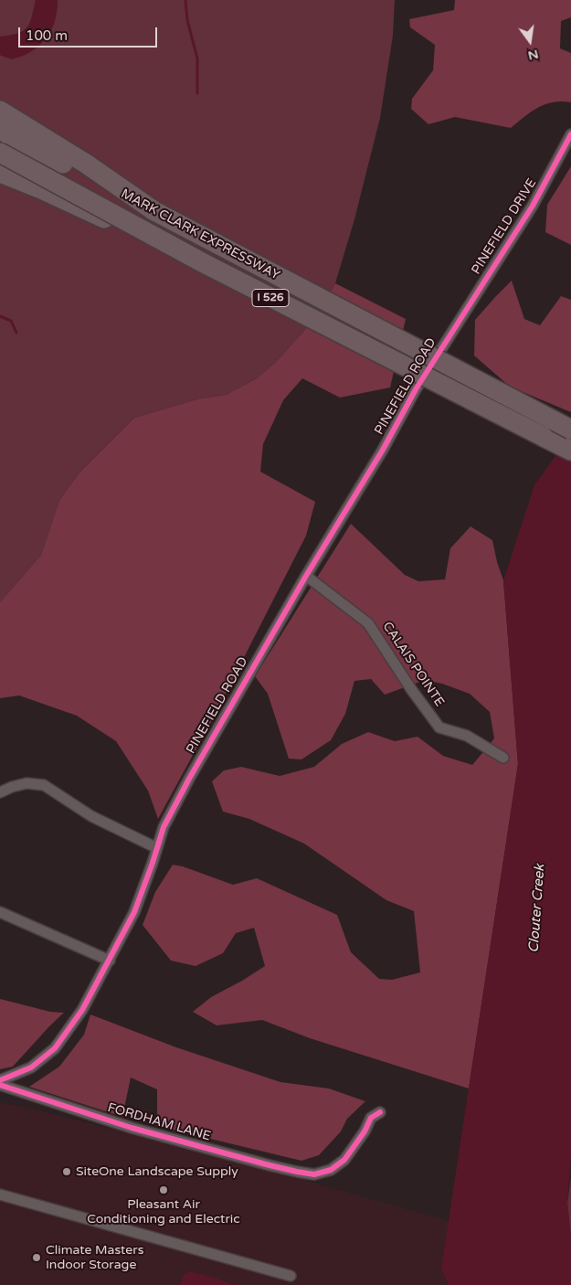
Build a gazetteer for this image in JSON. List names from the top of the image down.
{
  "streets": {
    "highway": ["MARK CLARK EXPRESSWAY", "I 526"],
    "street": [
      "PINEFIELD DRIVE",
      "PINEFIELD ROAD",
      "CALAIS POINTE",
      "FORDHAM LANE"
    ]
  },
  "crossings": [
    ["PINEFIELD DRIVE", "PINEFIELD ROAD"],
    ["PINEFIELD ROAD", "CALAIS POINTE"]
  ],
  "water": ["Clouter Creek"],
  "places": ["SiteOne Landscape Supply", "Pleasant Air Conditioning and Electric", "Climate Masters Indoor Storage"],
  "scale_bar": "100 m",
  "north": "bottom"
}
